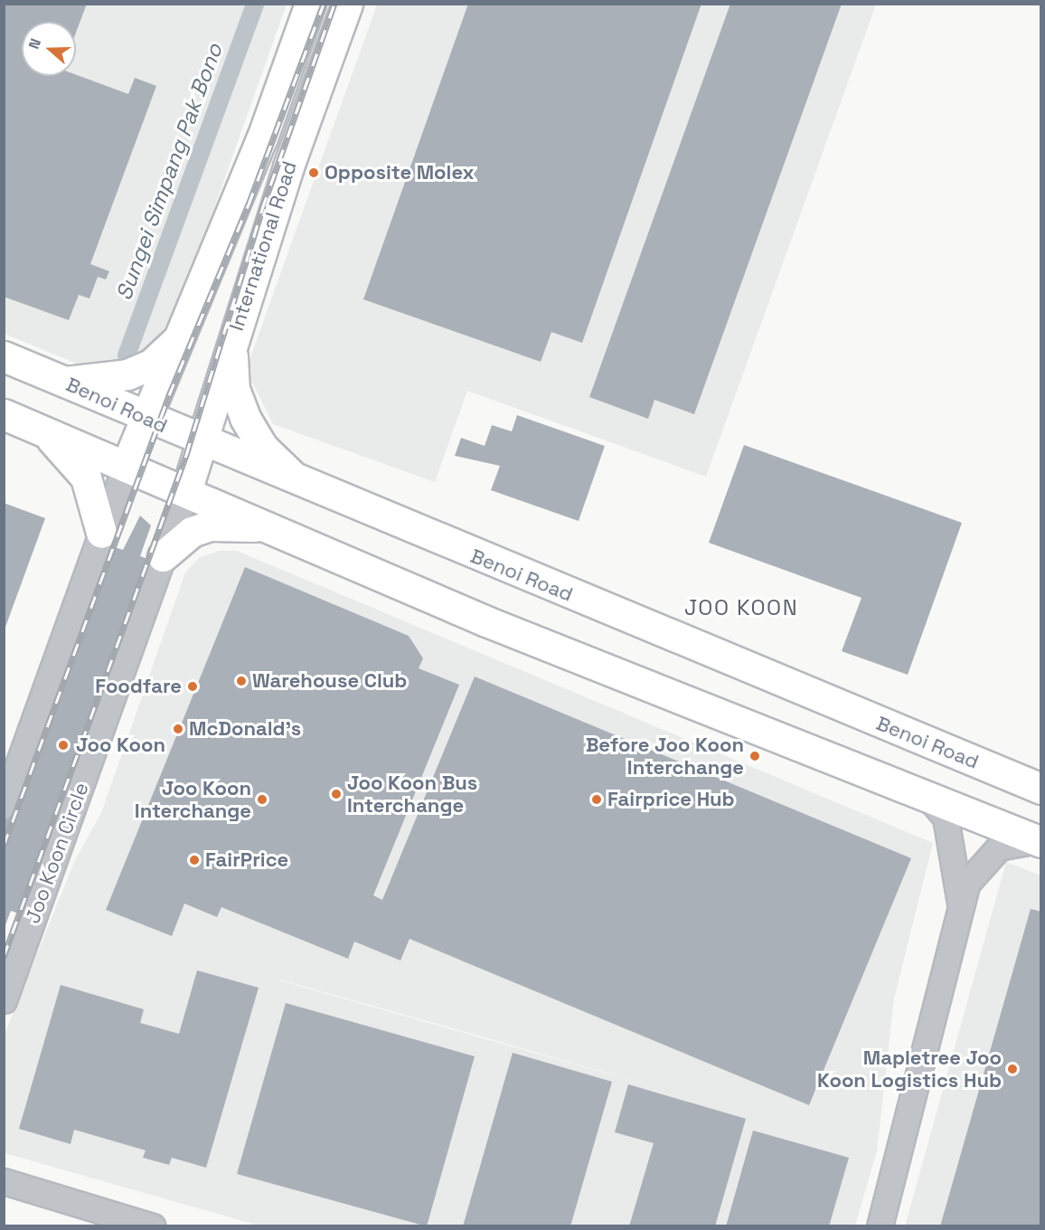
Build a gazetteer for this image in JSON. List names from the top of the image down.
{
  "streets": {
    "main road": ["International Road", "Benoi Road"],
    "street": ["Joo Koon Circle"]
  },
  "crossings": [
    ["International Road", "Benoi Road"],
    ["International Road", "Joo Koon Circle"]
  ],
  "districts": ["JOO KOON"],
  "water": ["Sungei Simpang Pak Bono"],
  "places": [
    "Opposite Molex",
    "Warehouse Club",
    "Foodfare",
    "McDonald's",
    "Joo Koon",
    "Before Joo Koon Interchange",
    "Joo Koon Bus Interchange",
    "Joo Koon Interchange",
    "Fairprice Hub",
    "FairPrice",
    "Mapletree Joo Koon Logistics Hub"
  ],
  "north": "left"
}
